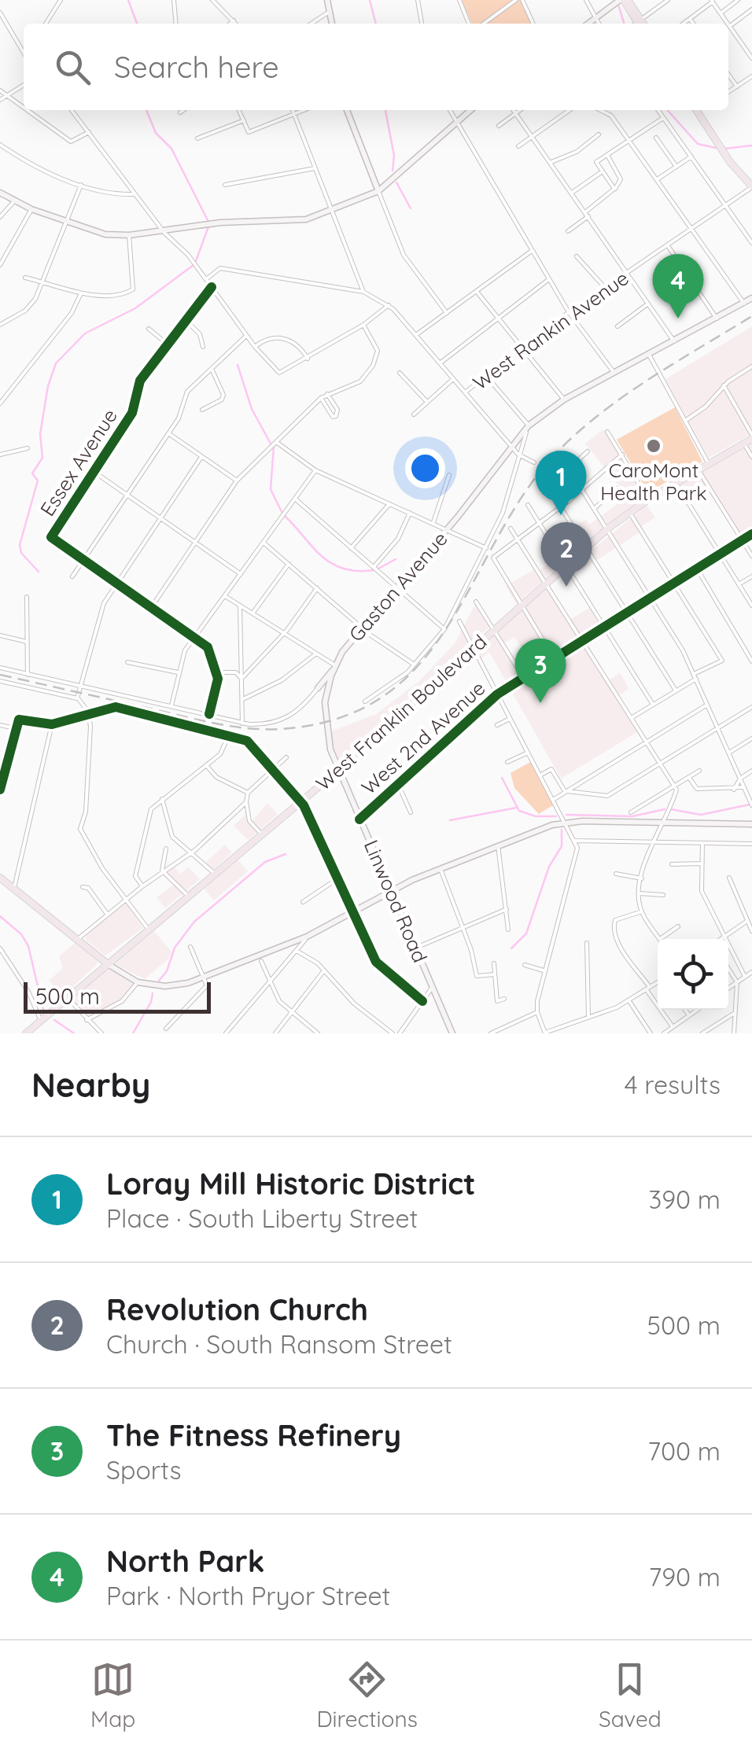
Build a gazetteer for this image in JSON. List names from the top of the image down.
{
  "streets": {
    "main road": [
      "Gaston Avenue",
      "West Franklin Boulevard",
      "West 2nd Avenue",
      "Linwood Road"
    ],
    "street": ["West Rankin Avenue", "Essex Avenue"]
  },
  "crossings": [
    ["Gaston Avenue", "West Franklin Boulevard"],
    ["Gaston Avenue", "Linwood Road"],
    ["West Franklin Boulevard", "Linwood Road"],
    ["West 2nd Avenue", "Linwood Road"]
  ],
  "places": ["CaroMont Health Park"],
  "scale_bar": "500 m",
  "page": {
    "search": "Search here",
    "pins": [
      "4",
      "1",
      "2",
      "3"
    ],
    "scale": "500 m",
    "heading": ["Nearby", "4 results"],
    "list": [
      {
        "mark": "1",
        "name": "Loray Mill Historic District",
        "note": "Place · South Liberty Street",
        "value": "390 m"
      },
      {
        "mark": "2",
        "name": "Revolution Church",
        "note": "Church · South Ransom Street",
        "value": "500 m"
      },
      {
        "mark": "3",
        "name": "The Fitness Refinery",
        "note": "Sports",
        "value": "700 m"
      },
      {
        "mark": "4",
        "name": "North Park",
        "note": "Park · North Pryor Street",
        "value": "790 m"
      }
    ],
    "nav": ["Map", "Directions", "Saved"]
  }
}
